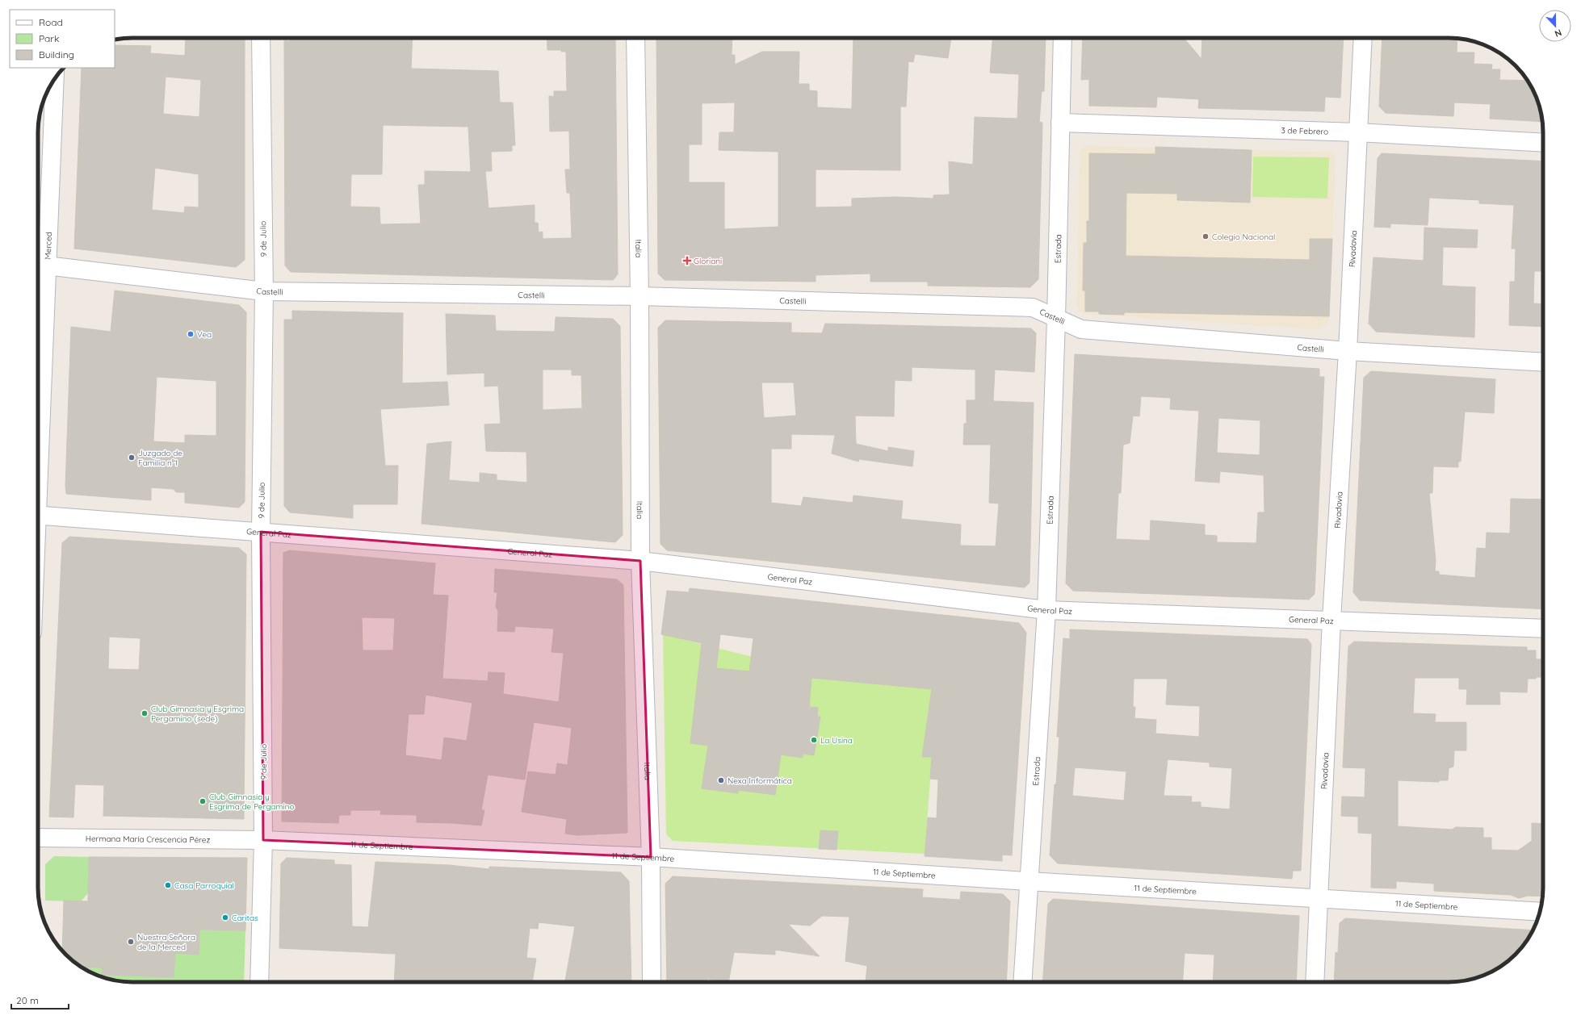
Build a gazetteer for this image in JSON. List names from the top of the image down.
{
  "streets": {
    "street": [
      "3 de Febrero",
      "9 de Julio",
      "Merced",
      "Italia",
      "Rivadavia",
      "Estrada",
      "Castelli",
      "General Paz",
      "Hermana María Crescencia Pérez",
      "11 de Septiembre"
    ]
  },
  "crossings": [
    ["3 de Febrero", "Rivadavia"],
    ["3 de Febrero", "Estrada"],
    ["9 de Julio", "Castelli"],
    ["9 de Julio", "General Paz"],
    ["9 de Julio", "Hermana María Crescencia Pérez"],
    ["9 de Julio", "11 de Septiembre"],
    ["Merced", "Castelli"],
    ["Italia", "Castelli"],
    ["Italia", "General Paz"],
    ["Italia", "11 de Septiembre"],
    ["Rivadavia", "Castelli"],
    ["Rivadavia", "General Paz"],
    ["Rivadavia", "11 de Septiembre"],
    ["Estrada", "Castelli"],
    ["Estrada", "General Paz"],
    ["Estrada", "11 de Septiembre"],
    ["Hermana María Crescencia Pérez", "11 de Septiembre"]
  ],
  "places": {
    "other": [
      "Colegio Nacional",
      "Vea",
      "Juzgado de Familia nº1",
      "Club Gimnasia y Esgrima Pergamino (sede)",
      "La Usina",
      "Nexa Informática",
      "Club Gimnasia y Esgrima de Pergamino",
      "Casa Parroquial",
      "Caritas",
      "Nuestra Señora de la Merced"
    ],
    "health": ["Gloriani"]
  },
  "legend": ["Road", "Park", "Building"],
  "scale_bar": "20 m",
  "north": "bottom"
}
